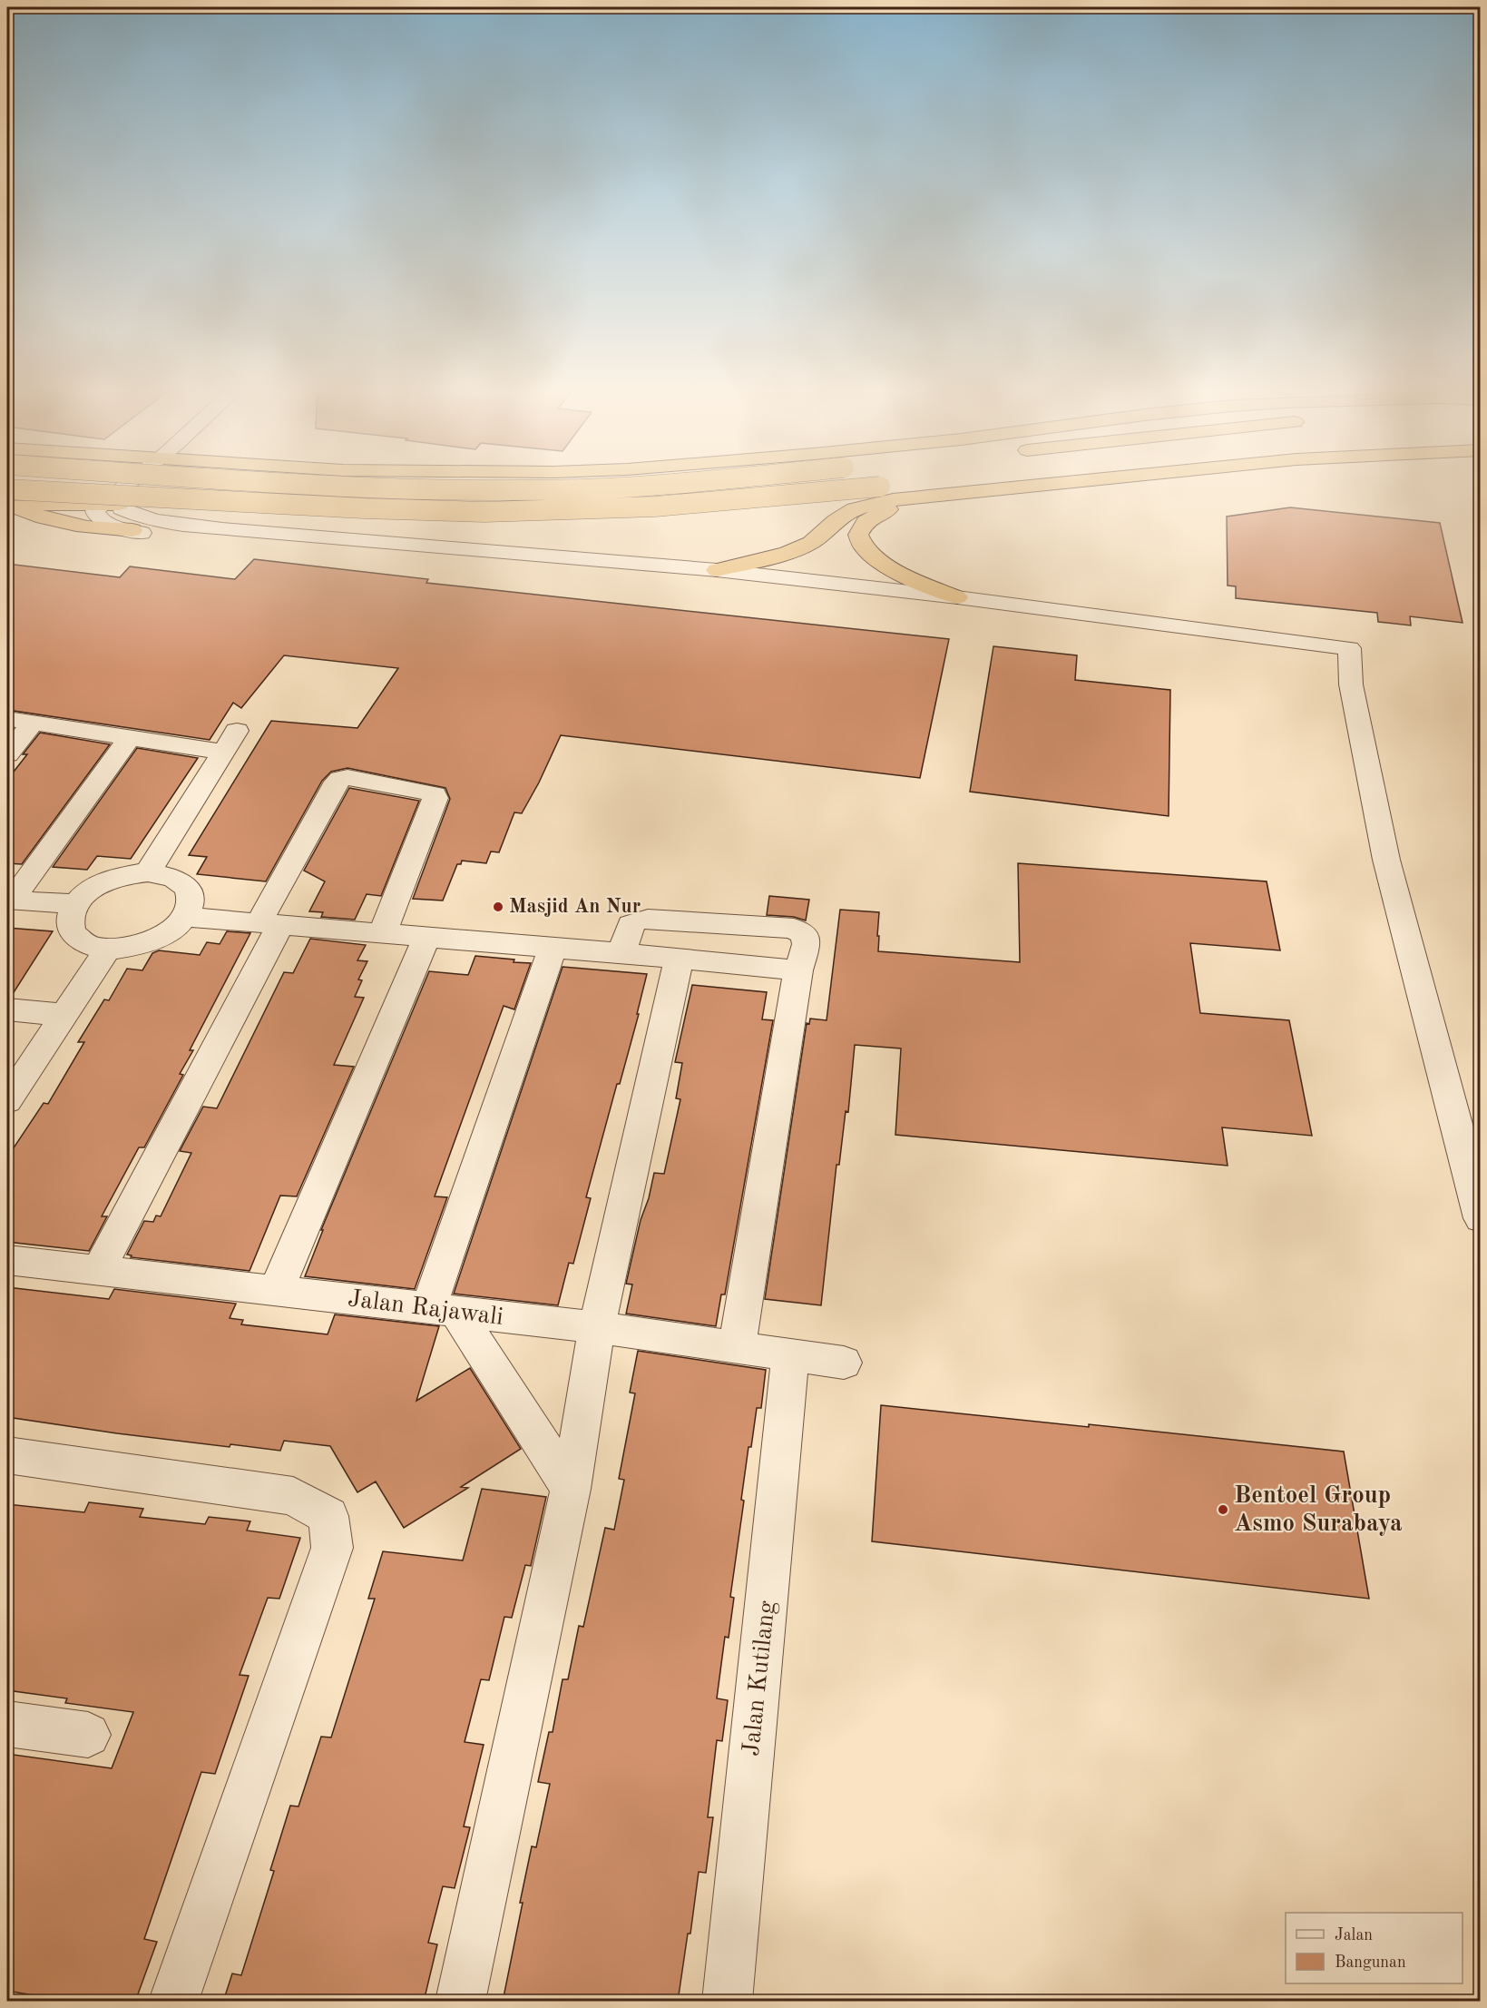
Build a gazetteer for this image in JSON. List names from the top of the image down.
{
  "streets": {
    "street": ["Jalan Rajawali", "Jalan Kutilang"]
  },
  "crossings": [
    ["Jalan Rajawali", "Jalan Kutilang"]
  ],
  "places": ["Masjid An Nur", "Bentoel Group Asmo Surabaya"],
  "legend": ["Jalan", "Bangunan"]
}
